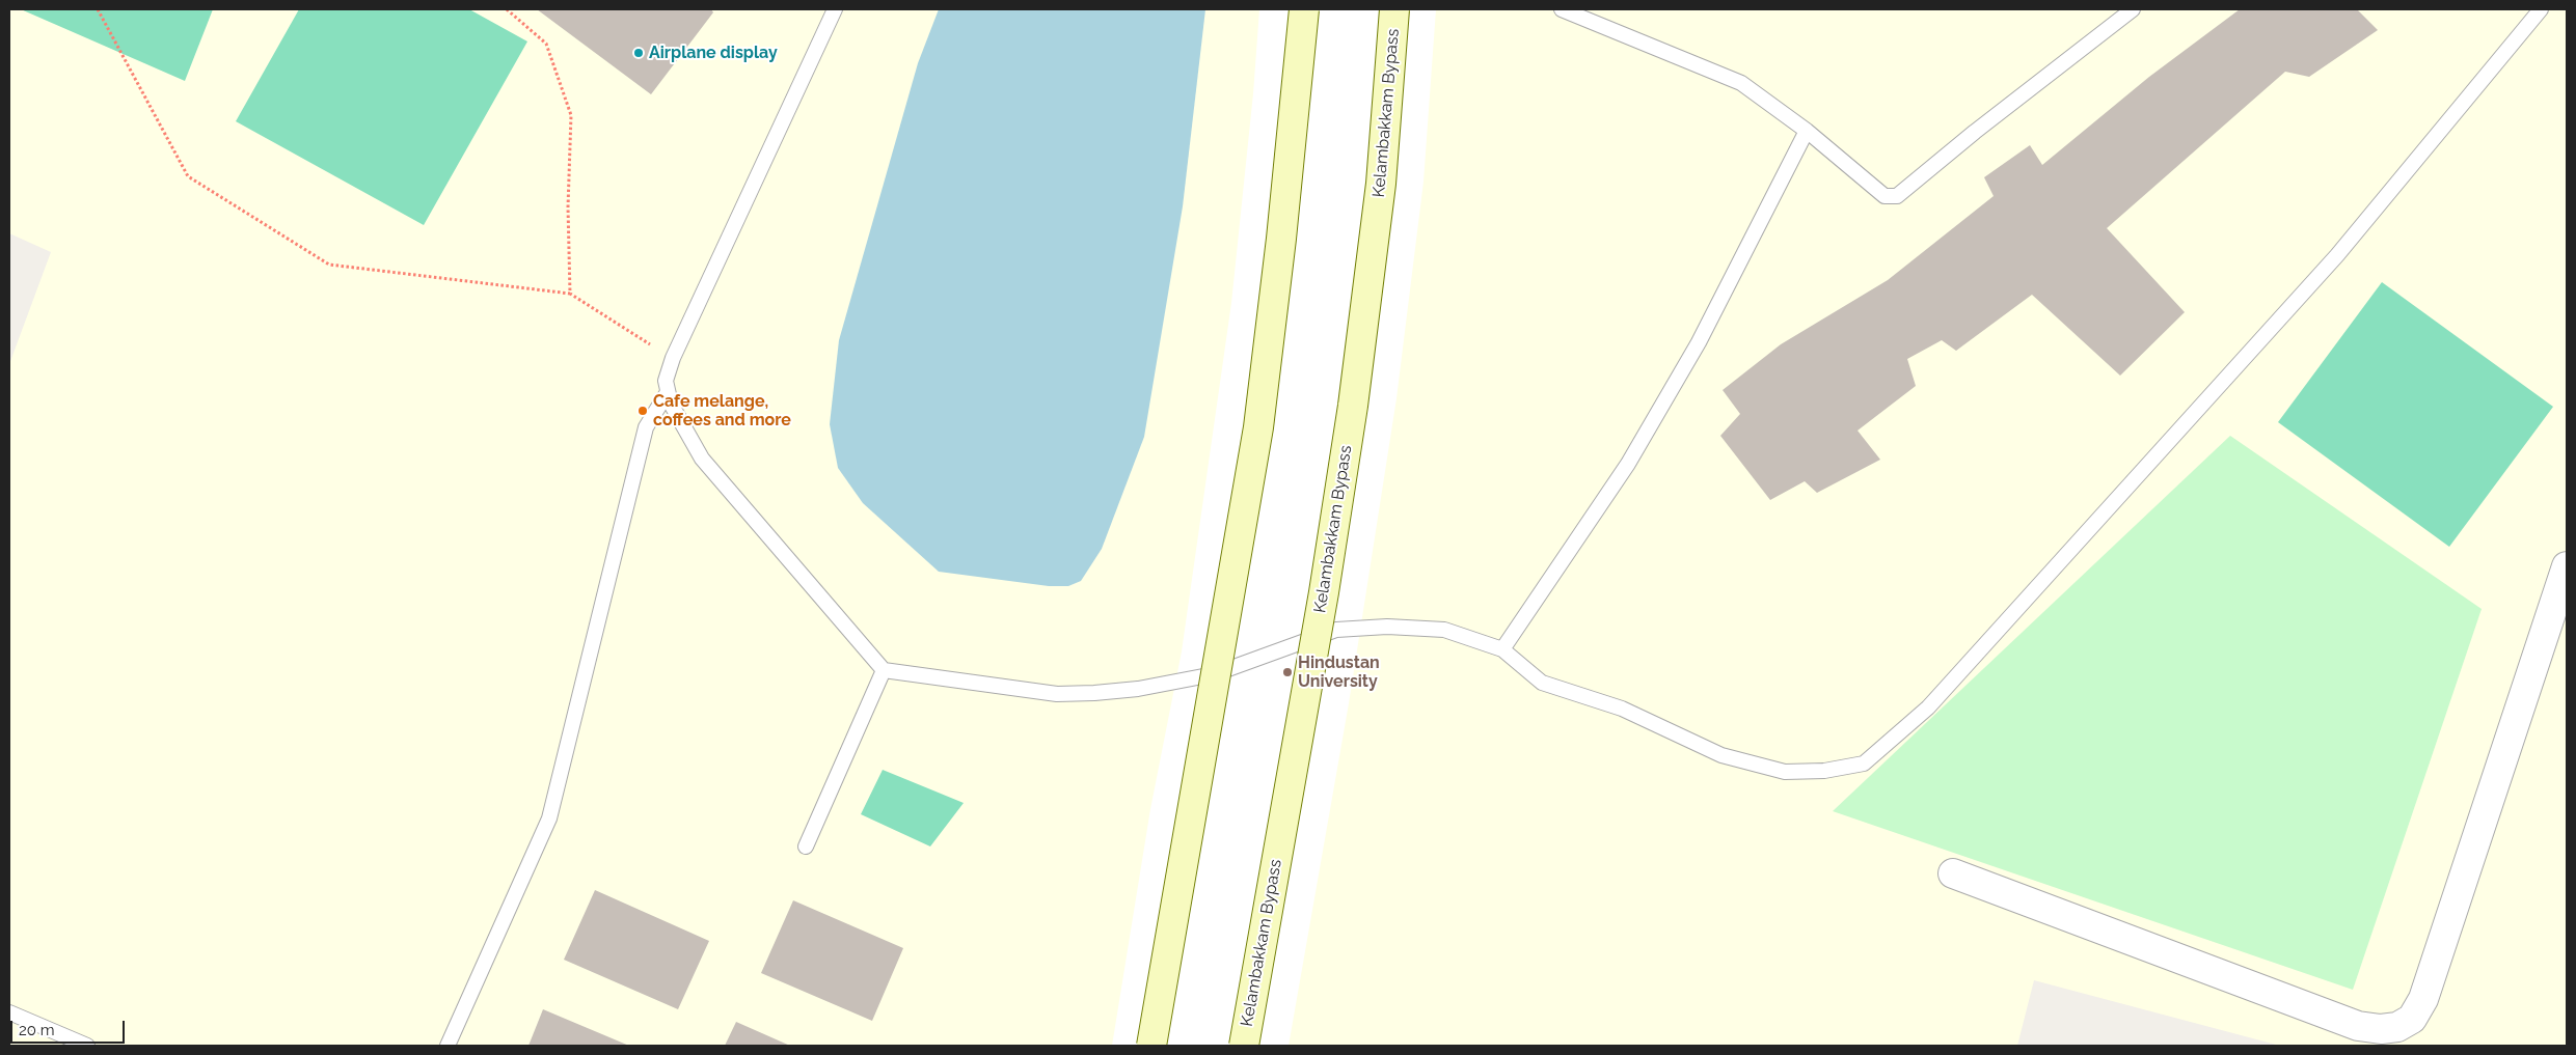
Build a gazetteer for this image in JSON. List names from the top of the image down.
{
  "streets": {
    "main road": ["Kelambakkam Bypass"]
  },
  "places": ["Airplane display", "Cafe melange, coffees and more", "Hindustan University"],
  "scale_bar": "20 m"
}
